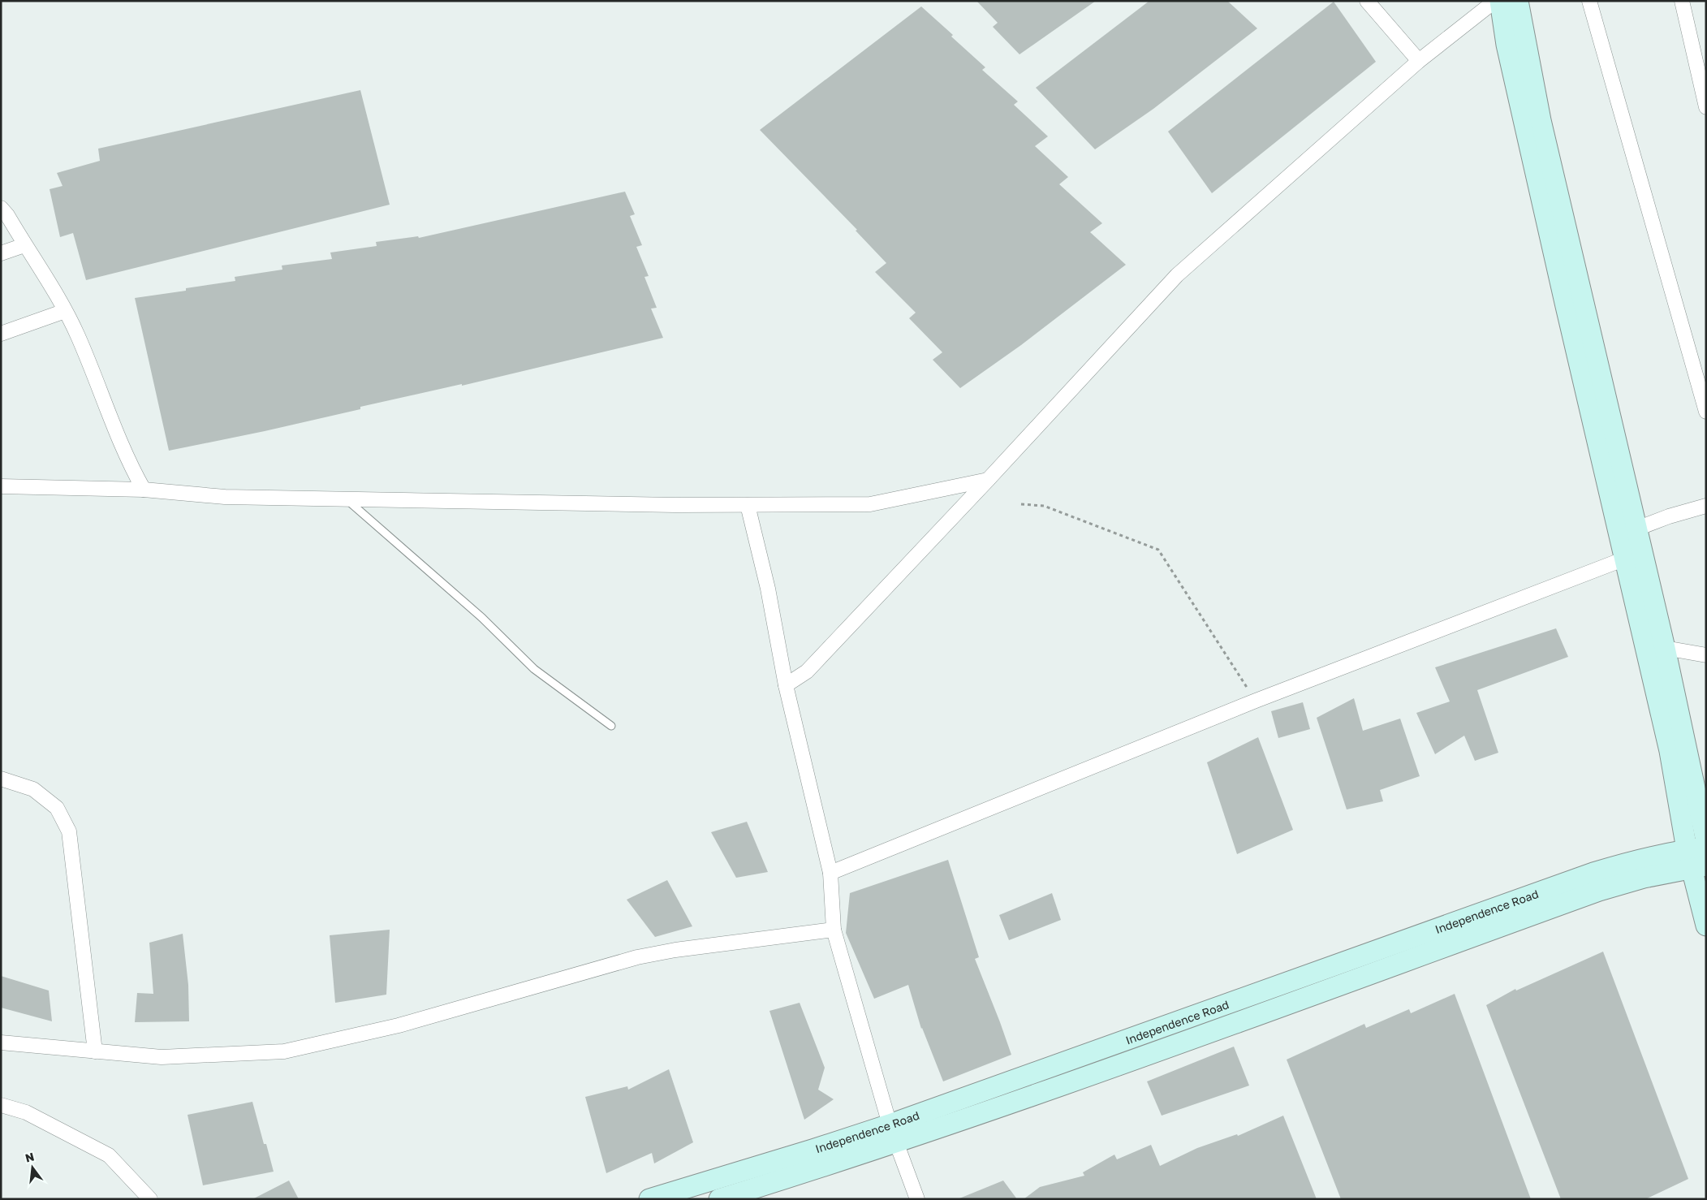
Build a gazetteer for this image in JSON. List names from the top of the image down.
{
  "streets": {
    "main road": ["Independence Road"]
  },
  "north": "top"
}
